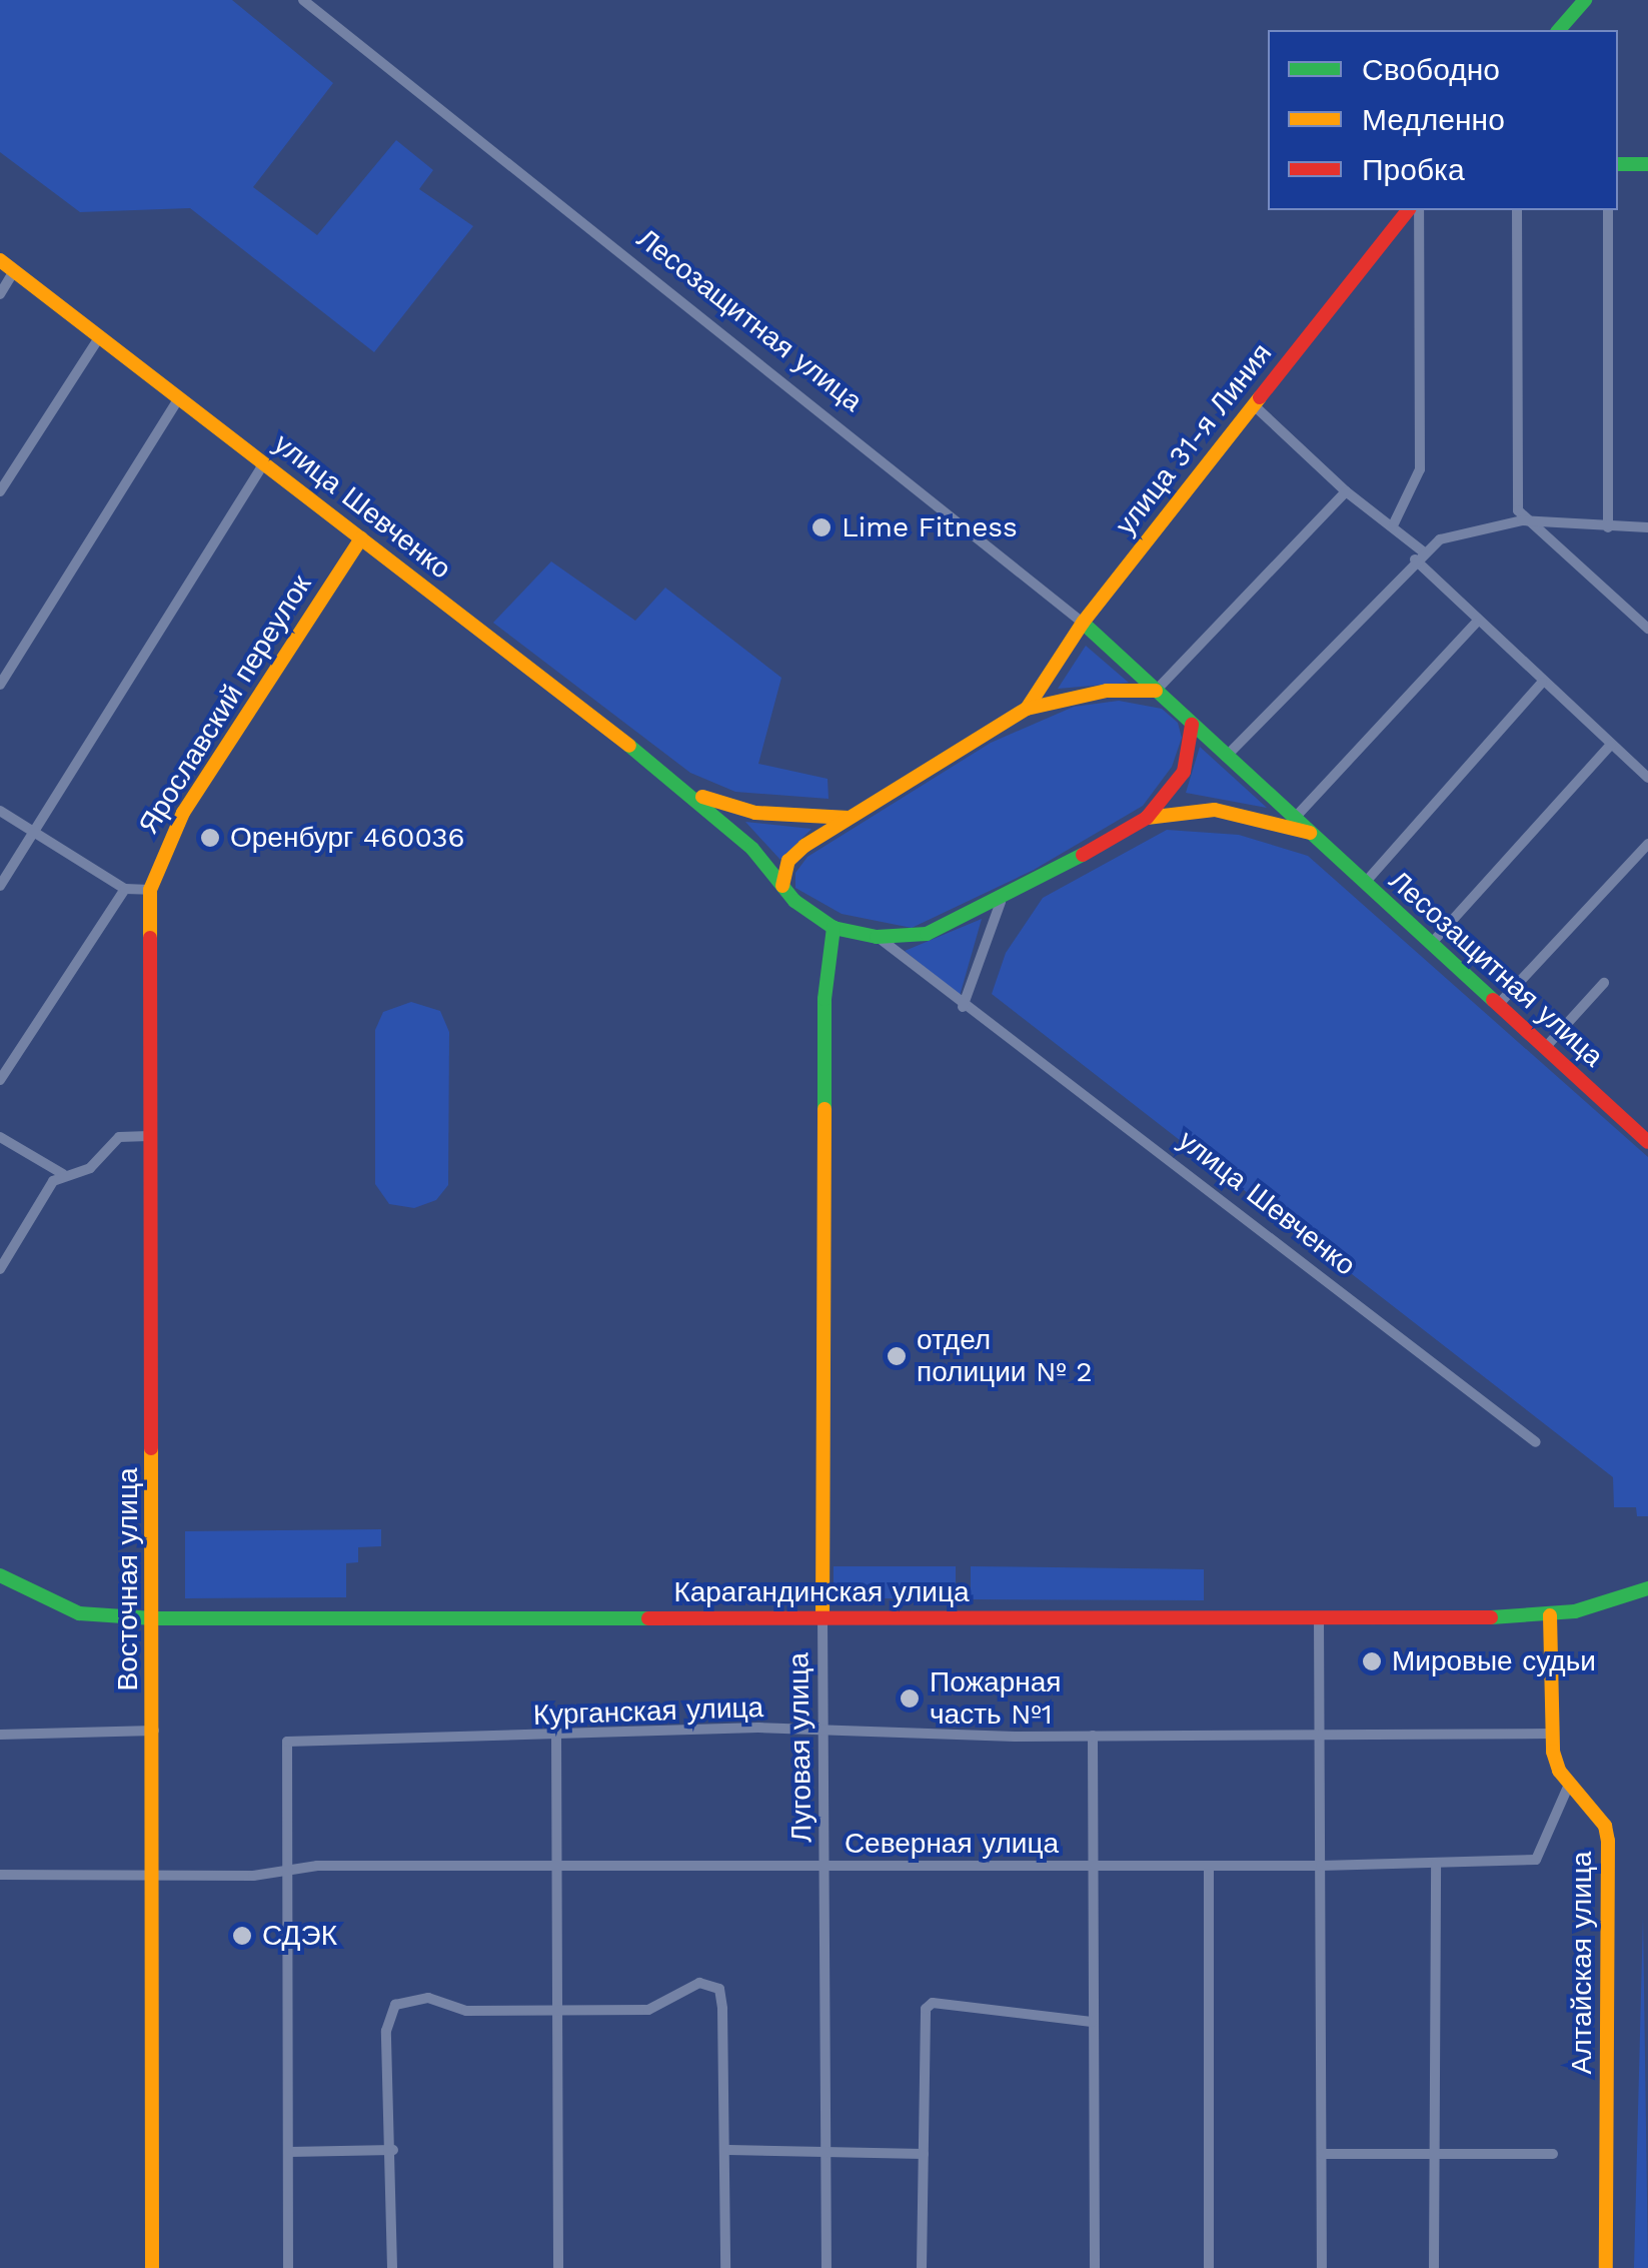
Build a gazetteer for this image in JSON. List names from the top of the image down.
{
  "streets": {
    "main road": [
      "Лесозащитная улица",
      "улица 31-я Линия",
      "улица Шевченко",
      "Ярославский переулок",
      "Восточная улица",
      "Карагандинская улица",
      "Луговая улица",
      "Алтайская улица"
    ],
    "street": ["Курганская улица", "Северная улица"]
  },
  "crossings": [
    ["Лесозащитная улица", "улица 31-я Линия"],
    ["улица Шевченко", "Ярославский переулок"],
    ["улица Шевченко", "Луговая улица"],
    ["Ярославский переулок", "Восточная улица"],
    ["Восточная улица", "Карагандинская улица"],
    ["Восточная улица", "Северная улица"],
    ["Карагандинская улица", "Луговая улица"],
    ["Карагандинская улица", "Алтайская улица"],
    ["Курганская улица", "Луговая улица"],
    ["Курганская улица", "Северная улица"],
    ["Курганская улица", "Алтайская улица"],
    ["Луговая улица", "Северная улица"],
    ["Северная улица", "Алтайская улица"]
  ],
  "places": [
    "Lime Fitness",
    "Оренбург 460036",
    "отдел полиции № 2",
    "Мировые судьи",
    "Пожарная часть №1",
    "СДЭК"
  ],
  "legend": ["Свободно", "Медленно", "Пробка"]
}
